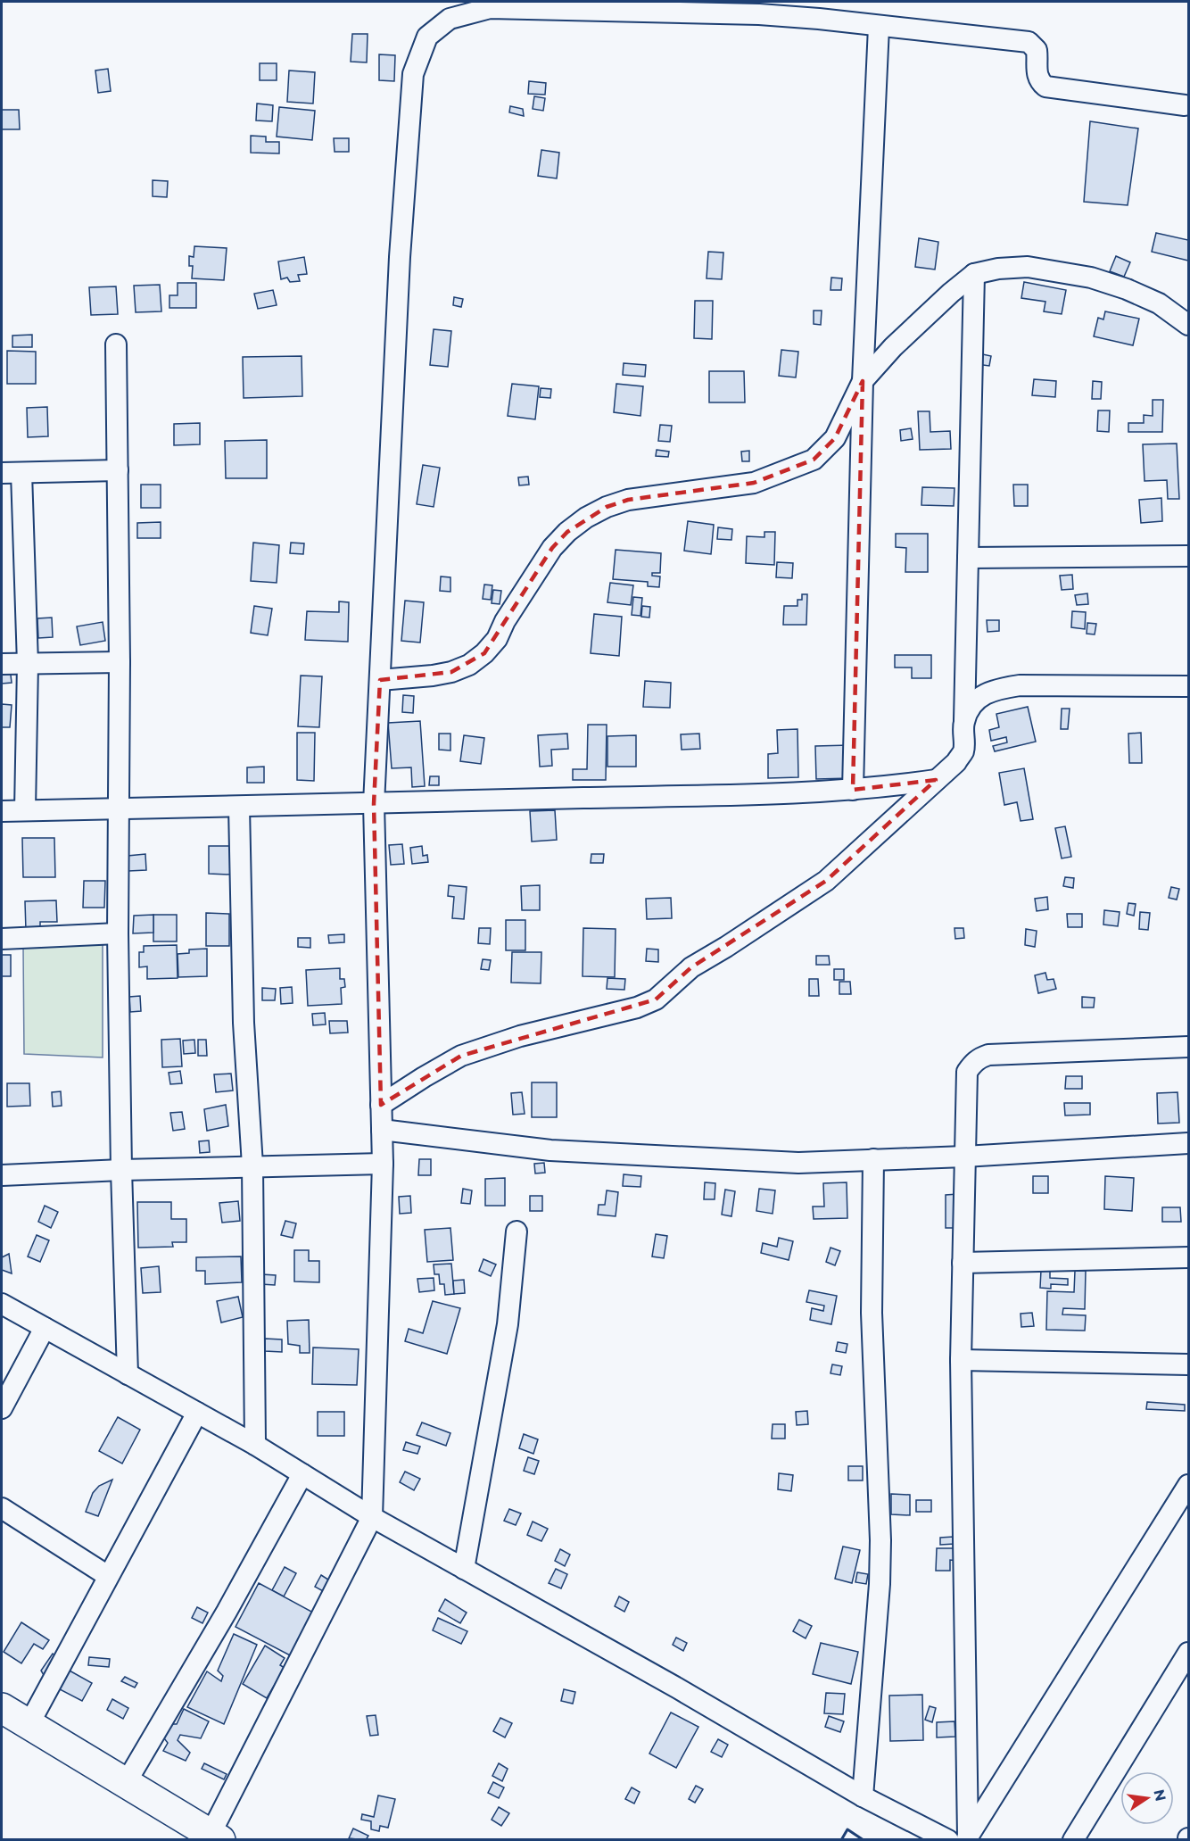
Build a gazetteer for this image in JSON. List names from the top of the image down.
{
  "north": "right"
}
